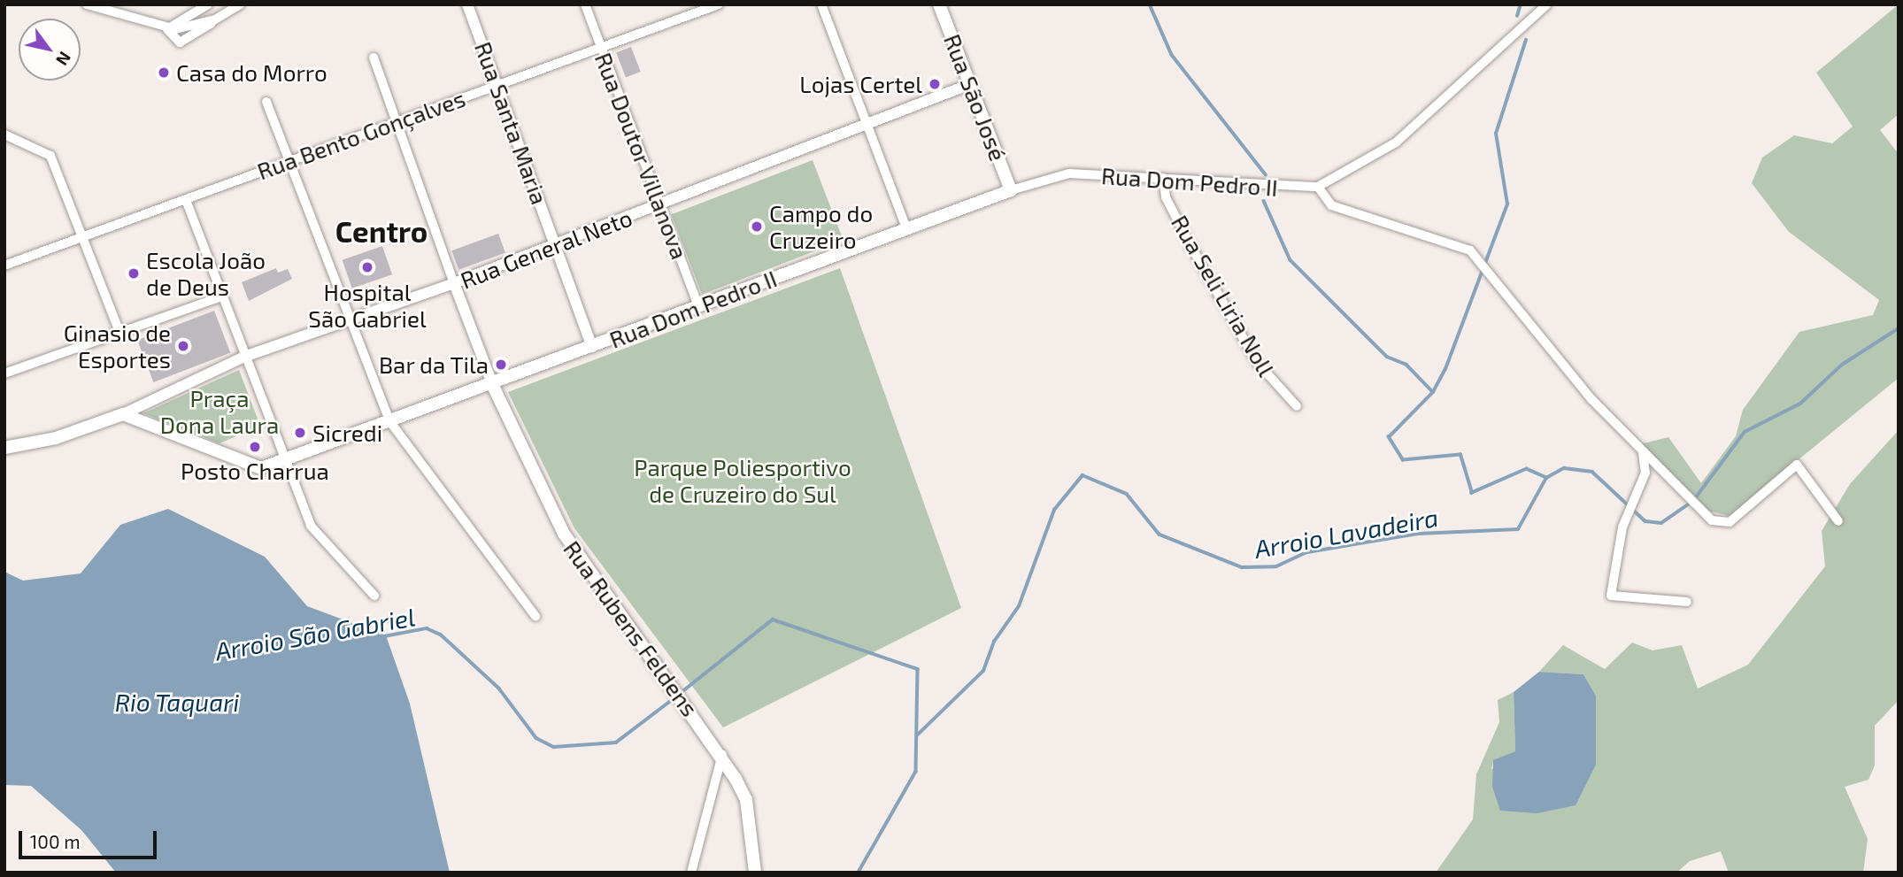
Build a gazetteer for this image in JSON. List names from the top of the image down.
{
  "streets": {
    "main road": ["Rua São José", "Rua Dom Pedro II", "Rua Rubens Feldens"],
    "street": [
      "Rua Santa Maria",
      "Rua Bento Gonçalves",
      "Rua Doutor Villanova",
      "Rua General Neto",
      "Rua Seli Liria Noll"
    ]
  },
  "crossings": [
    ["Rua São José", "Rua Dom Pedro II"],
    ["Rua São José", "Rua General Neto"],
    ["Rua Santa Maria", "Rua Bento Gonçalves"],
    ["Rua Santa Maria", "Rua Dom Pedro II"],
    ["Rua Santa Maria", "Rua General Neto"],
    ["Rua Bento Gonçalves", "Rua Doutor Villanova"],
    ["Rua Doutor Villanova", "Rua Dom Pedro II"],
    ["Rua Doutor Villanova", "Rua General Neto"],
    ["Rua Dom Pedro II", "Rua General Neto"],
    ["Rua Dom Pedro II", "Rua Seli Liria Noll"],
    ["Rua Dom Pedro II", "Rua Rubens Feldens"]
  ],
  "districts": ["Centro"],
  "water": ["Arroio Lavadeira", "Arroio São Gabriel", "Rio Taquari"],
  "parks": ["Praça Dona Laura", "Parque Poliesportivo de Cruzeiro do Sul"],
  "places": [
    "Casa do Morro",
    "Lojas Certel",
    "Campo do Cruzeiro",
    "Hospital São Gabriel",
    "Escola João de Deus",
    "Ginasio de Esportes",
    "Bar da Tila",
    "Sicredi",
    "Posto Charrua"
  ],
  "scale_bar": "100 m",
  "north": "bottom right"
}
